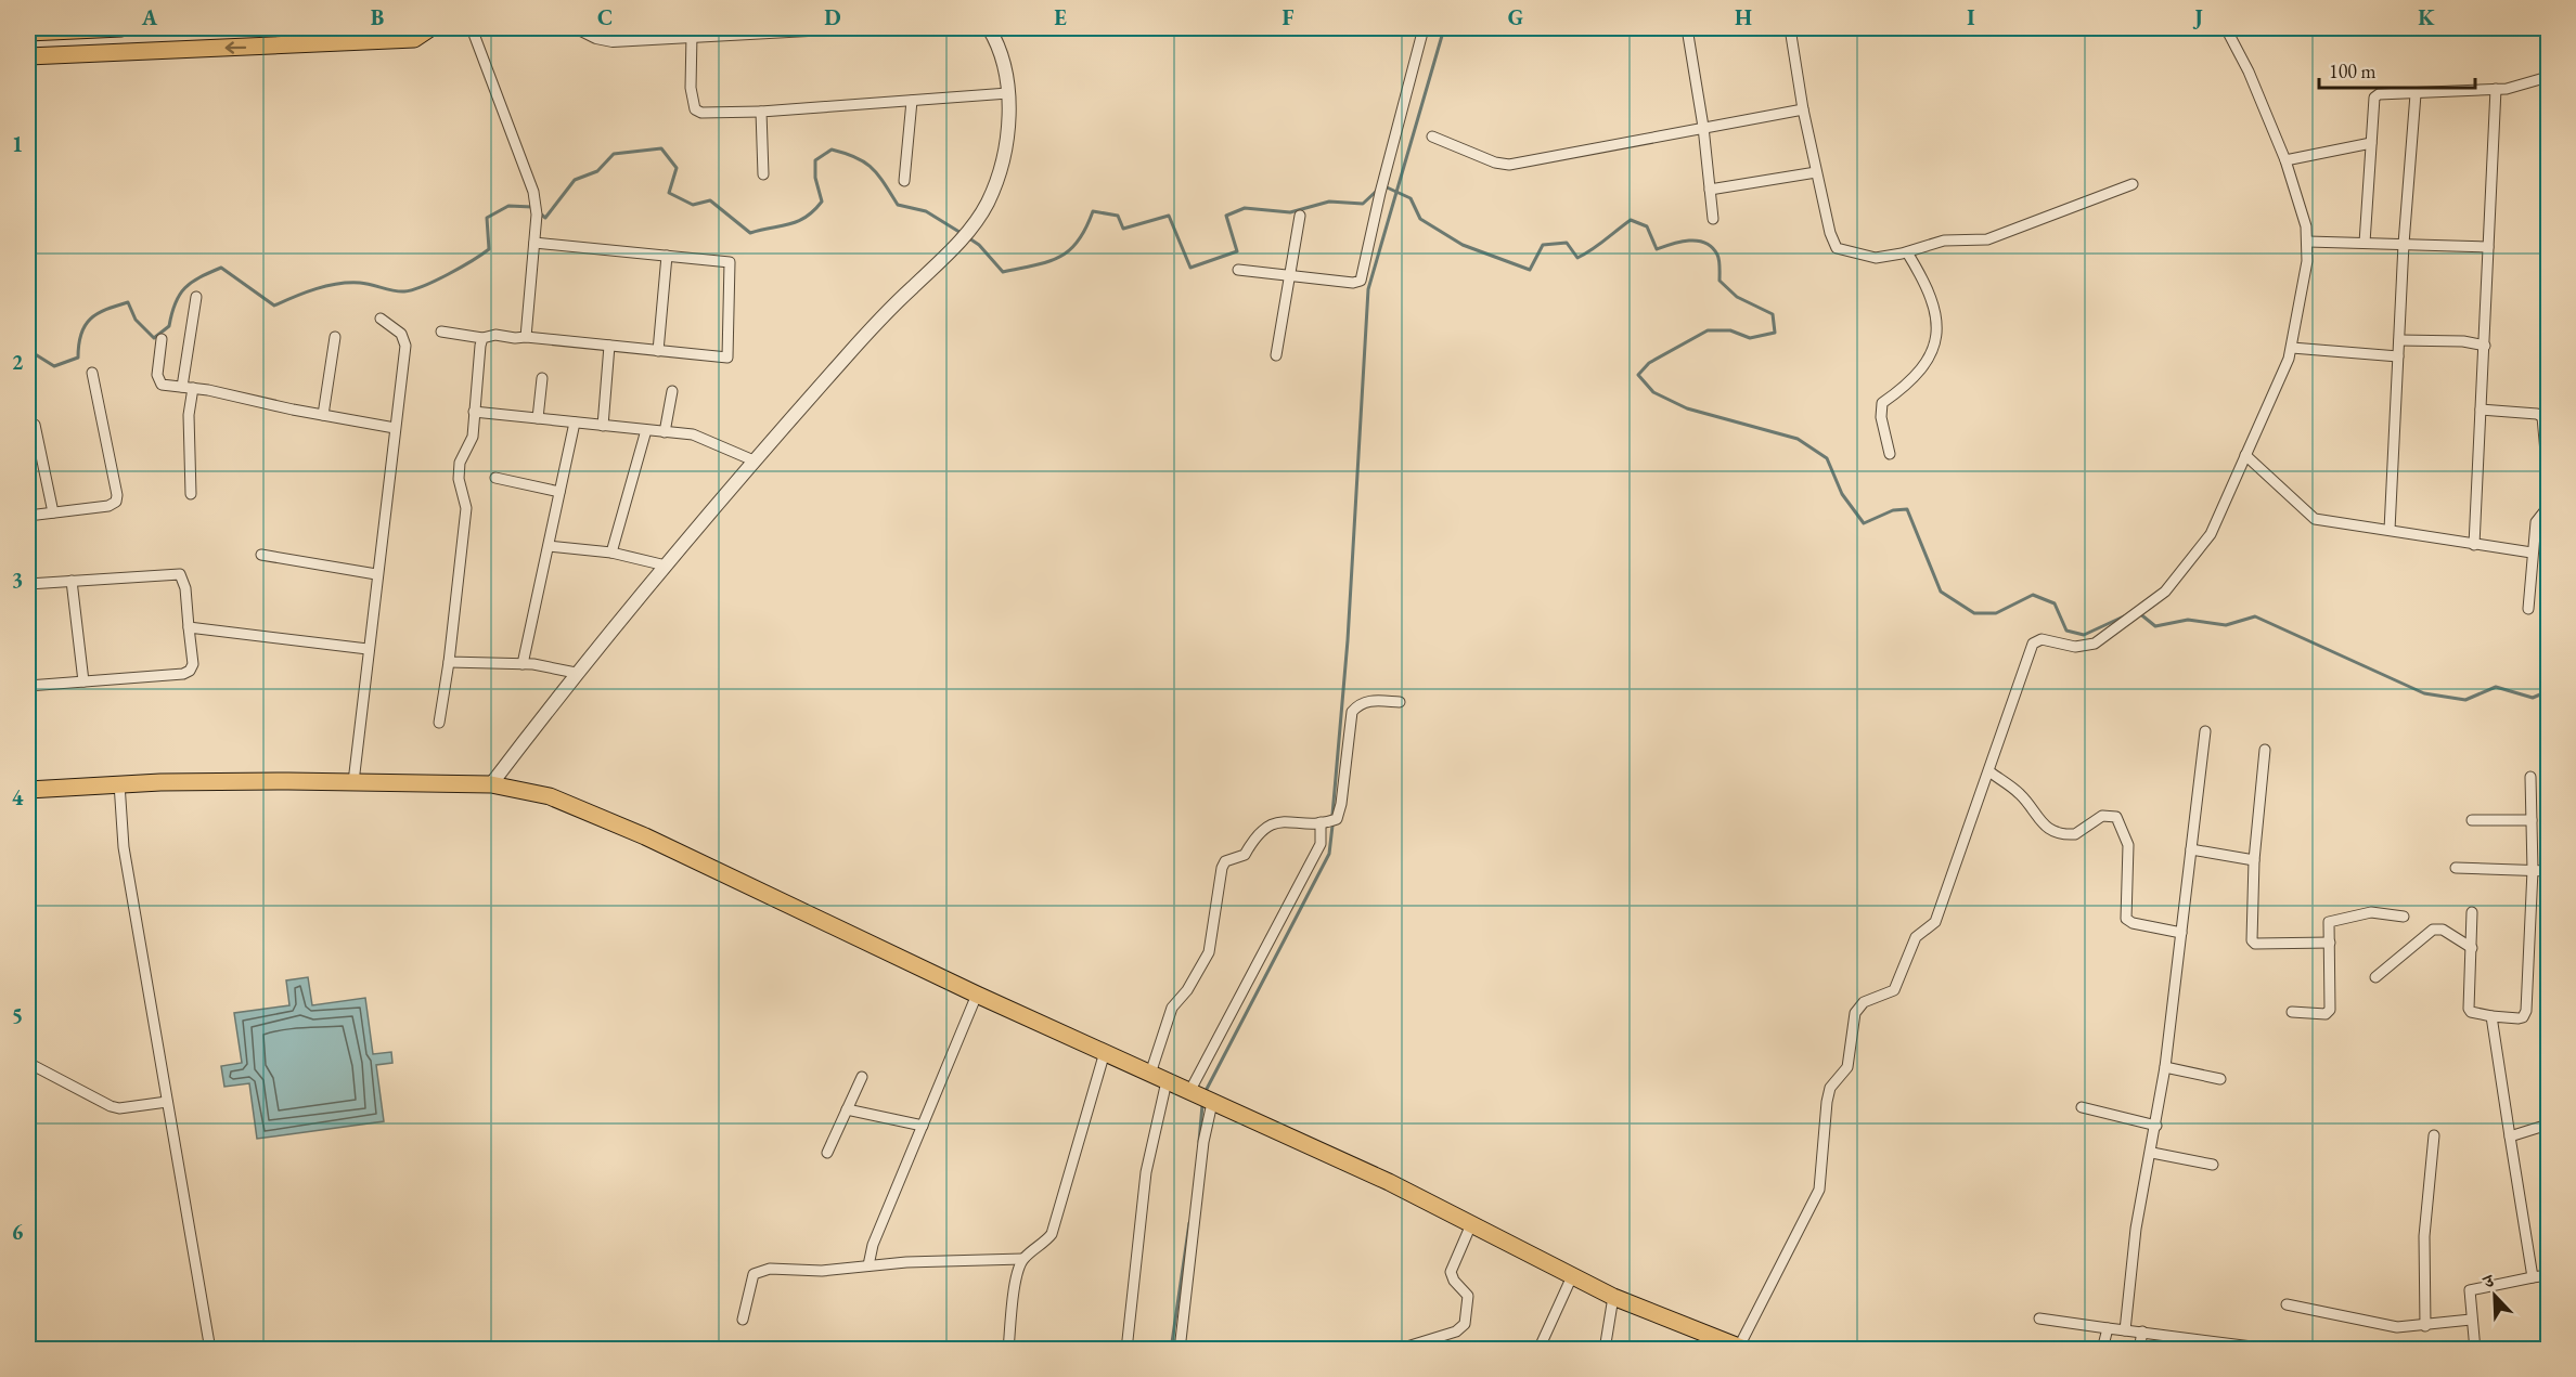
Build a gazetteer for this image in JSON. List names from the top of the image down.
{
  "scale_bar": "100 m",
  "north": "top left",
  "grid": {
    "columns": [
      "A",
      "B",
      "C",
      "D",
      "E",
      "F",
      "G",
      "H",
      "I",
      "J",
      "K"
    ],
    "rows": [
      "1",
      "2",
      "3",
      "4",
      "5",
      "6"
    ]
  }
}
